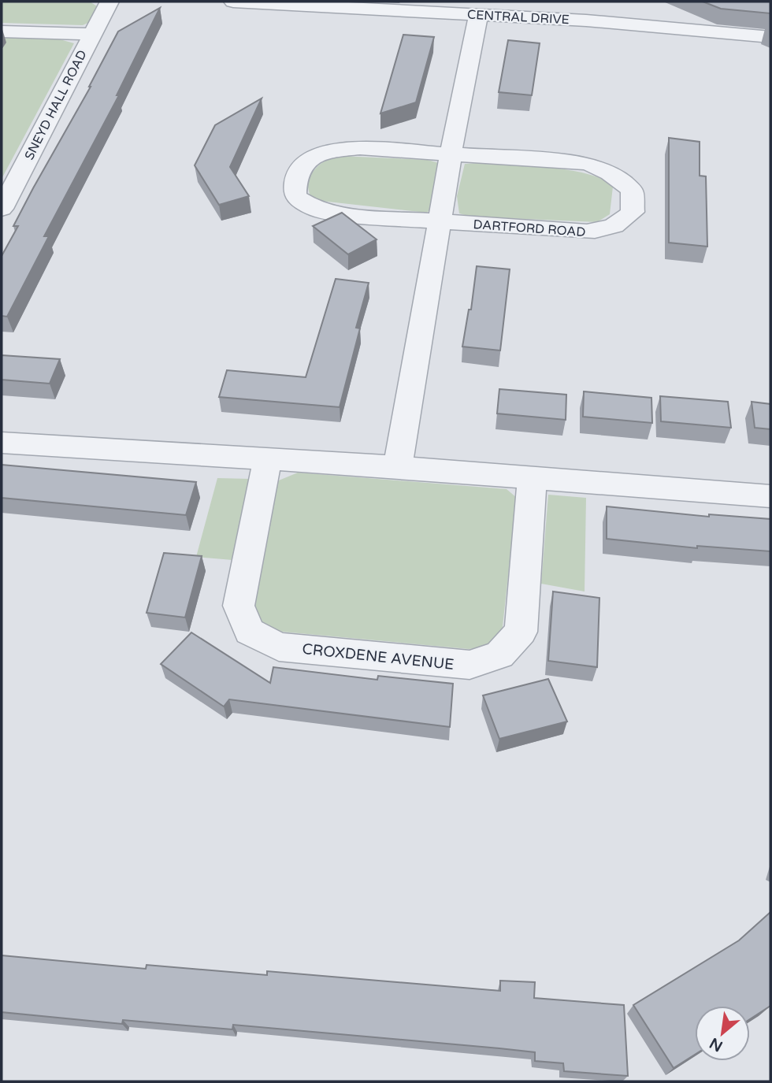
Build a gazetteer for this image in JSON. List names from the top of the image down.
{
  "streets": {
    "street": [
      "CENTRAL DRIVE",
      "SNEYD HALL ROAD",
      "DARTFORD ROAD",
      "CROXDENE AVENUE"
    ]
  },
  "north": "bottom left"
}
